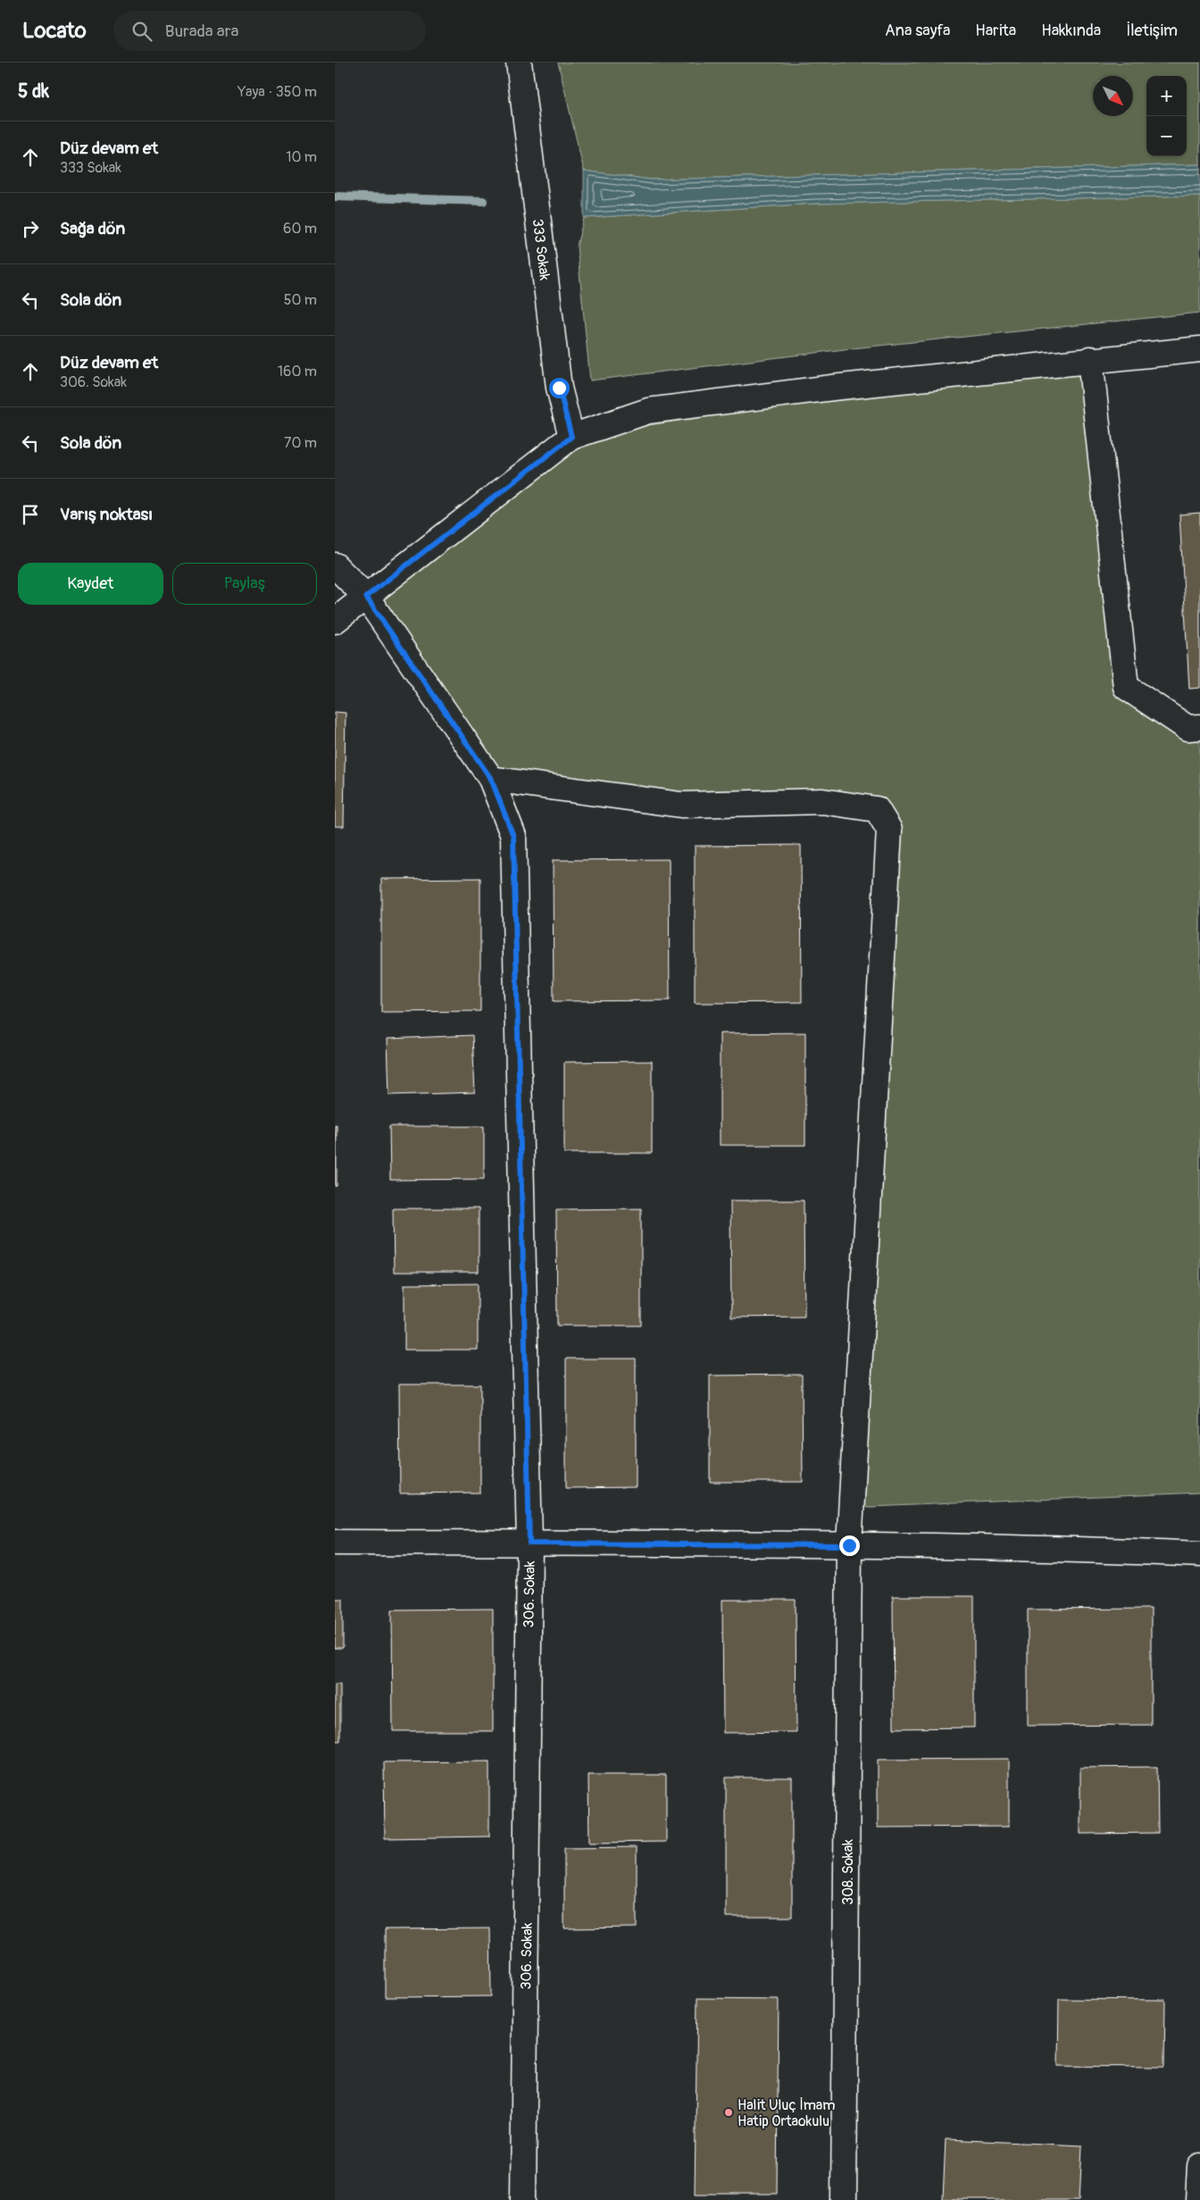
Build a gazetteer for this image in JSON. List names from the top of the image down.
{
  "streets": {
    "street": ["333 Sokak", "306. Sokak", "308. Sokak"]
  },
  "crossings": [
    ["306. Sokak", "308. Sokak"]
  ],
  "places": ["Halit Uluç İmam Hatip Ortaokulu"],
  "north": "bottom right",
  "page": {
    "header": "Locato",
    "search": "Burada ara",
    "nav": [
      "Ana sayfa",
      "Harita",
      "Hakkında",
      "İletişim"
    ],
    "heading": ["5 dk", "Yaya · 350 m"],
    "map_buttons": ["+", "−"],
    "list": [
      ["Düz devam et", "333 Sokak", "10 m"],
      ["Sağa dön", "60 m"],
      ["Sola dön", "50 m"],
      ["Düz devam et", "306. Sokak", "160 m"],
      ["Sola dön", "70 m"],
      "Varış noktası"
    ],
    "buttons": ["Kaydet", "Paylaş"]
  }
}
